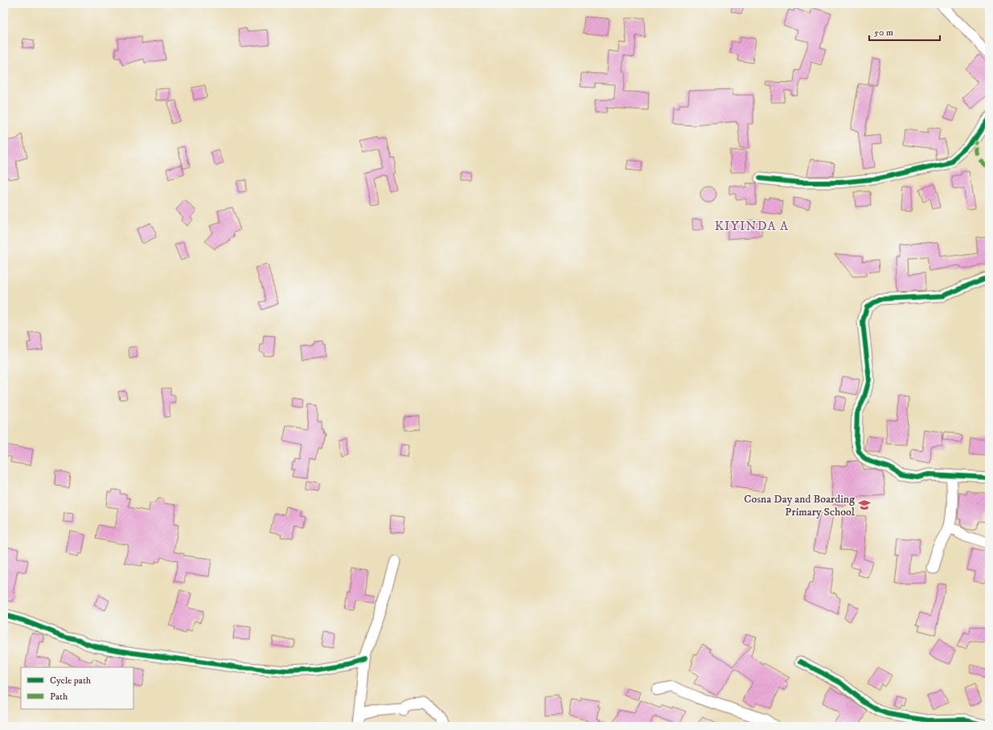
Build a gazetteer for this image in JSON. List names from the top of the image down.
{
  "districts": ["KIYINDA A"],
  "places": {
    "school or university": ["Cosna Day and Boarding Primary School"]
  },
  "legend": ["Cycle path", "Path"],
  "scale_bar": "50 m"
}
